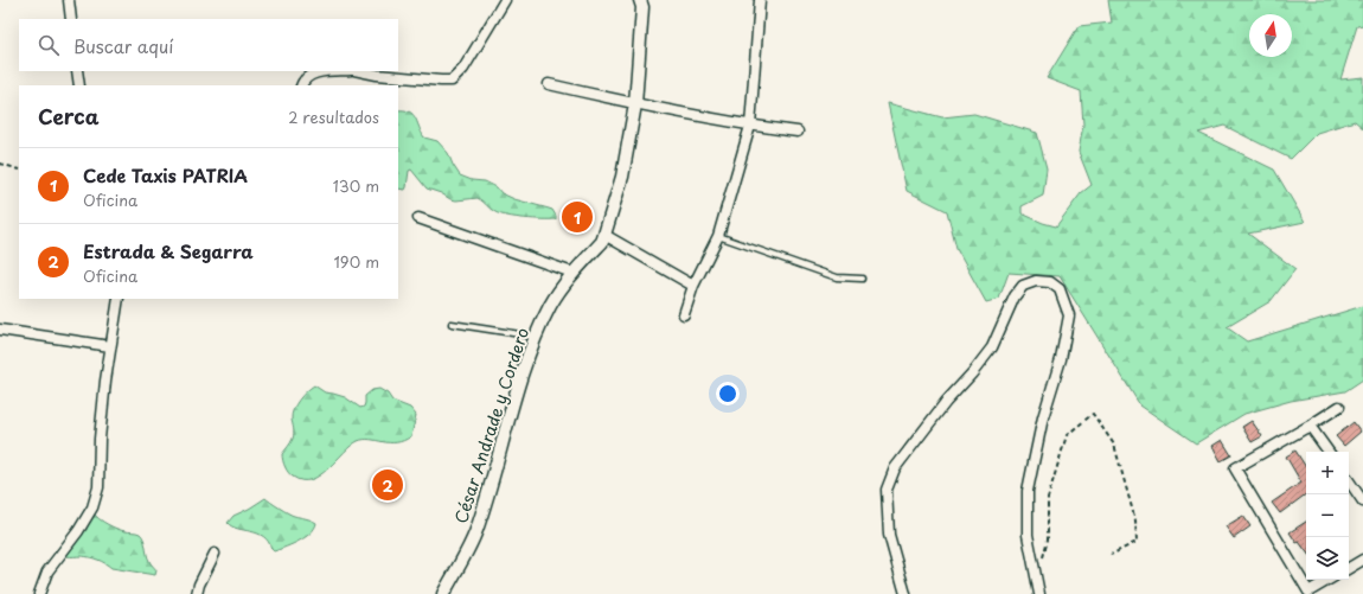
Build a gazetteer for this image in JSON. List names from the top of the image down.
{
  "streets": {
    "street": ["César Andrade y Cordero"]
  },
  "north": "top",
  "page": {
    "search": "Buscar aquí",
    "heading": ["Cerca", "2 resultados"],
    "list": [
      {
        "mark": "1",
        "name": "Cede Taxis PATRIA",
        "note": "Oficina",
        "value": "130 m"
      },
      {
        "mark": "2",
        "name": "Estrada & Segarra",
        "note": "Oficina",
        "value": "190 m"
      }
    ],
    "pins": ["1", "2"],
    "map_buttons": ["+", "−"]
  }
}
